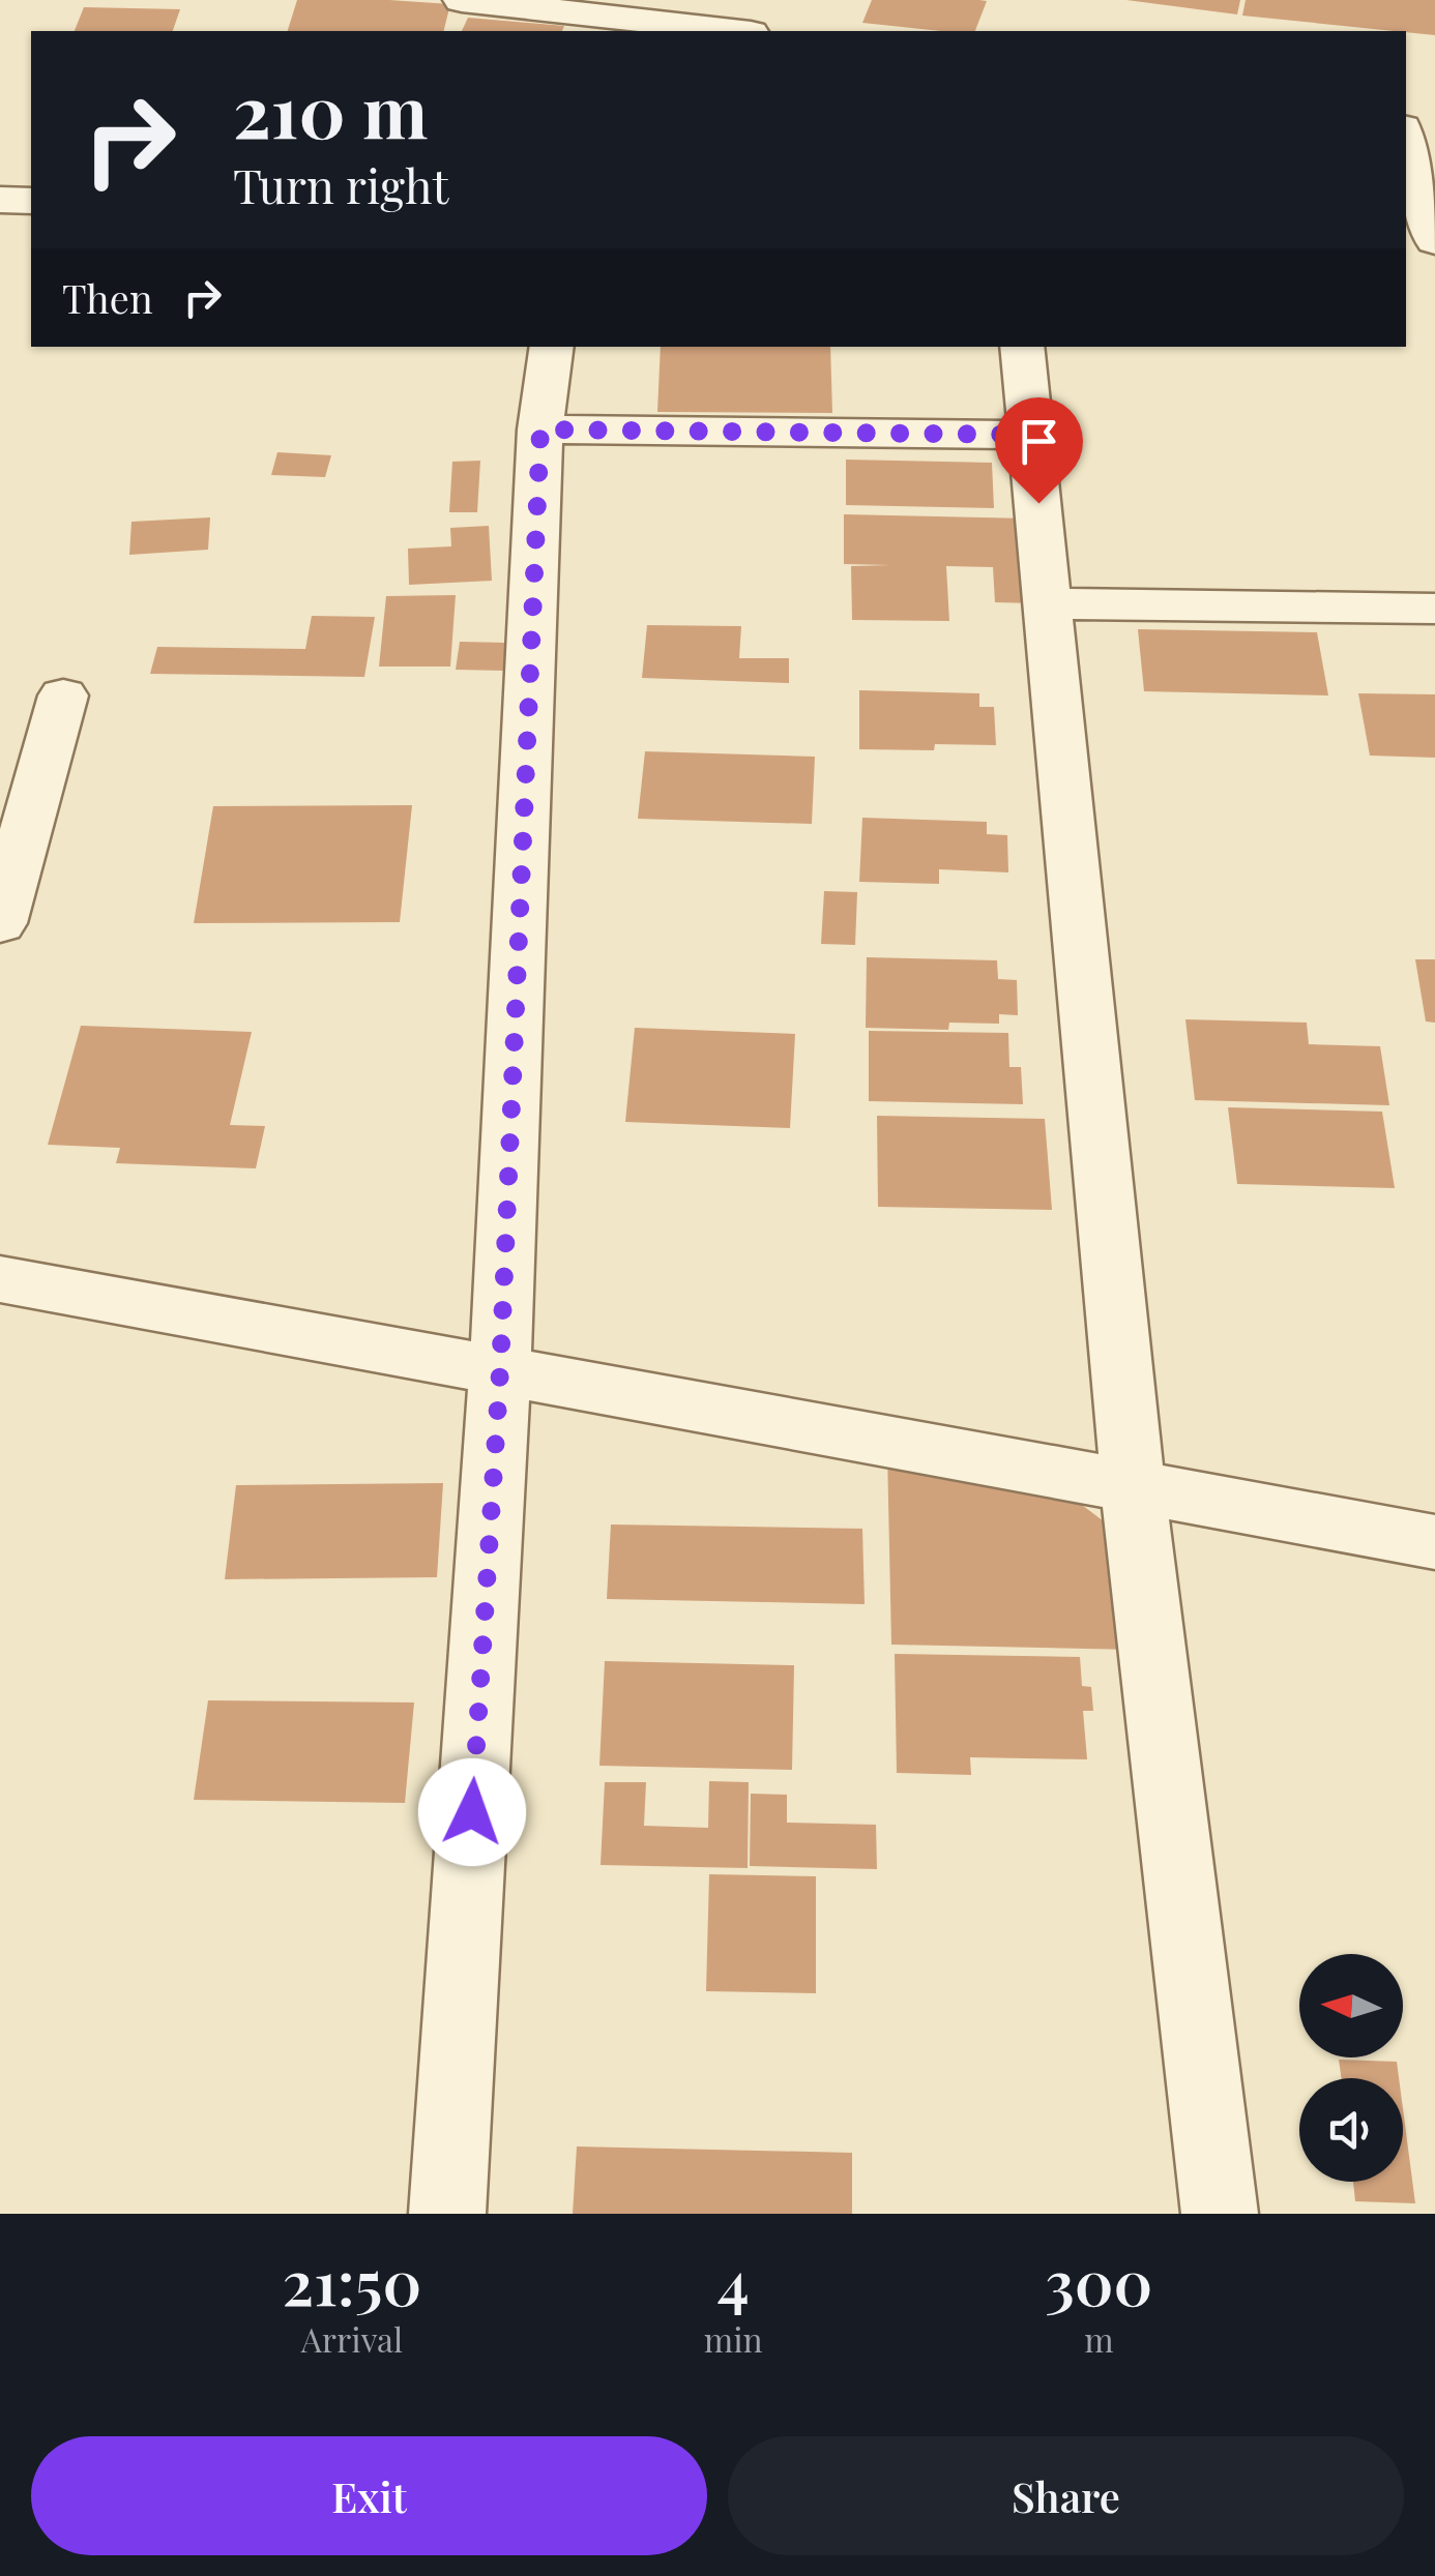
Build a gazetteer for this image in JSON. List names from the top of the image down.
{
  "north": "left",
  "page": {
    "turn": ["210 m", "Turn right"],
    "then": "Then",
    "eta": [
      "21:50",
      "Arrival",
      "4",
      "min",
      "300",
      "m"
    ],
    "buttons": ["Exit", "Share"]
  }
}
